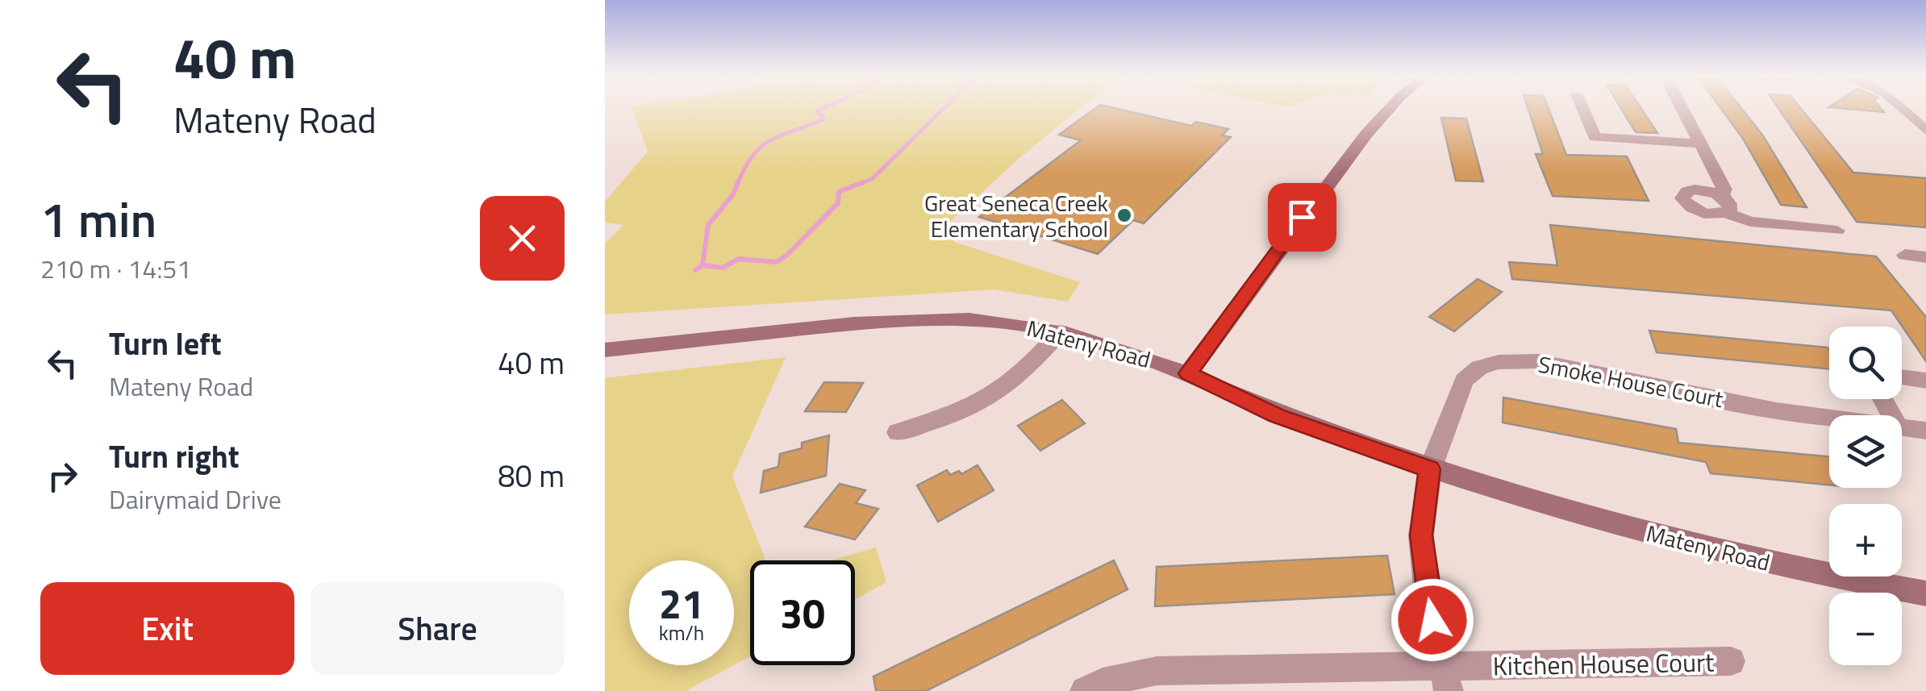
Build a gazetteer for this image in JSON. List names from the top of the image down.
{
  "streets": {
    "street": ["Mateny Road", "Smoke House Court", "Kitchen House Court"]
  },
  "crossings": [
    ["Mateny Road", "Smoke House Court"],
    ["Smoke House Court", "Kitchen House Court"]
  ],
  "places": ["Great Seneca Creek Elementary School"],
  "page": {
    "turn": ["40 m", "Mateny Road"],
    "heading": ["1 min", "210 m · 14:51"],
    "list": [
      {
        "name": "Turn left",
        "note": "Mateny Road",
        "value": "40 m"
      },
      {
        "name": "Turn right",
        "note": "Dairymaid Drive",
        "value": "80 m"
      }
    ],
    "map_buttons": ["+", "−"],
    "speed": "21 km/h",
    "limit": "30",
    "buttons": ["Exit", "Share"]
  }
}
